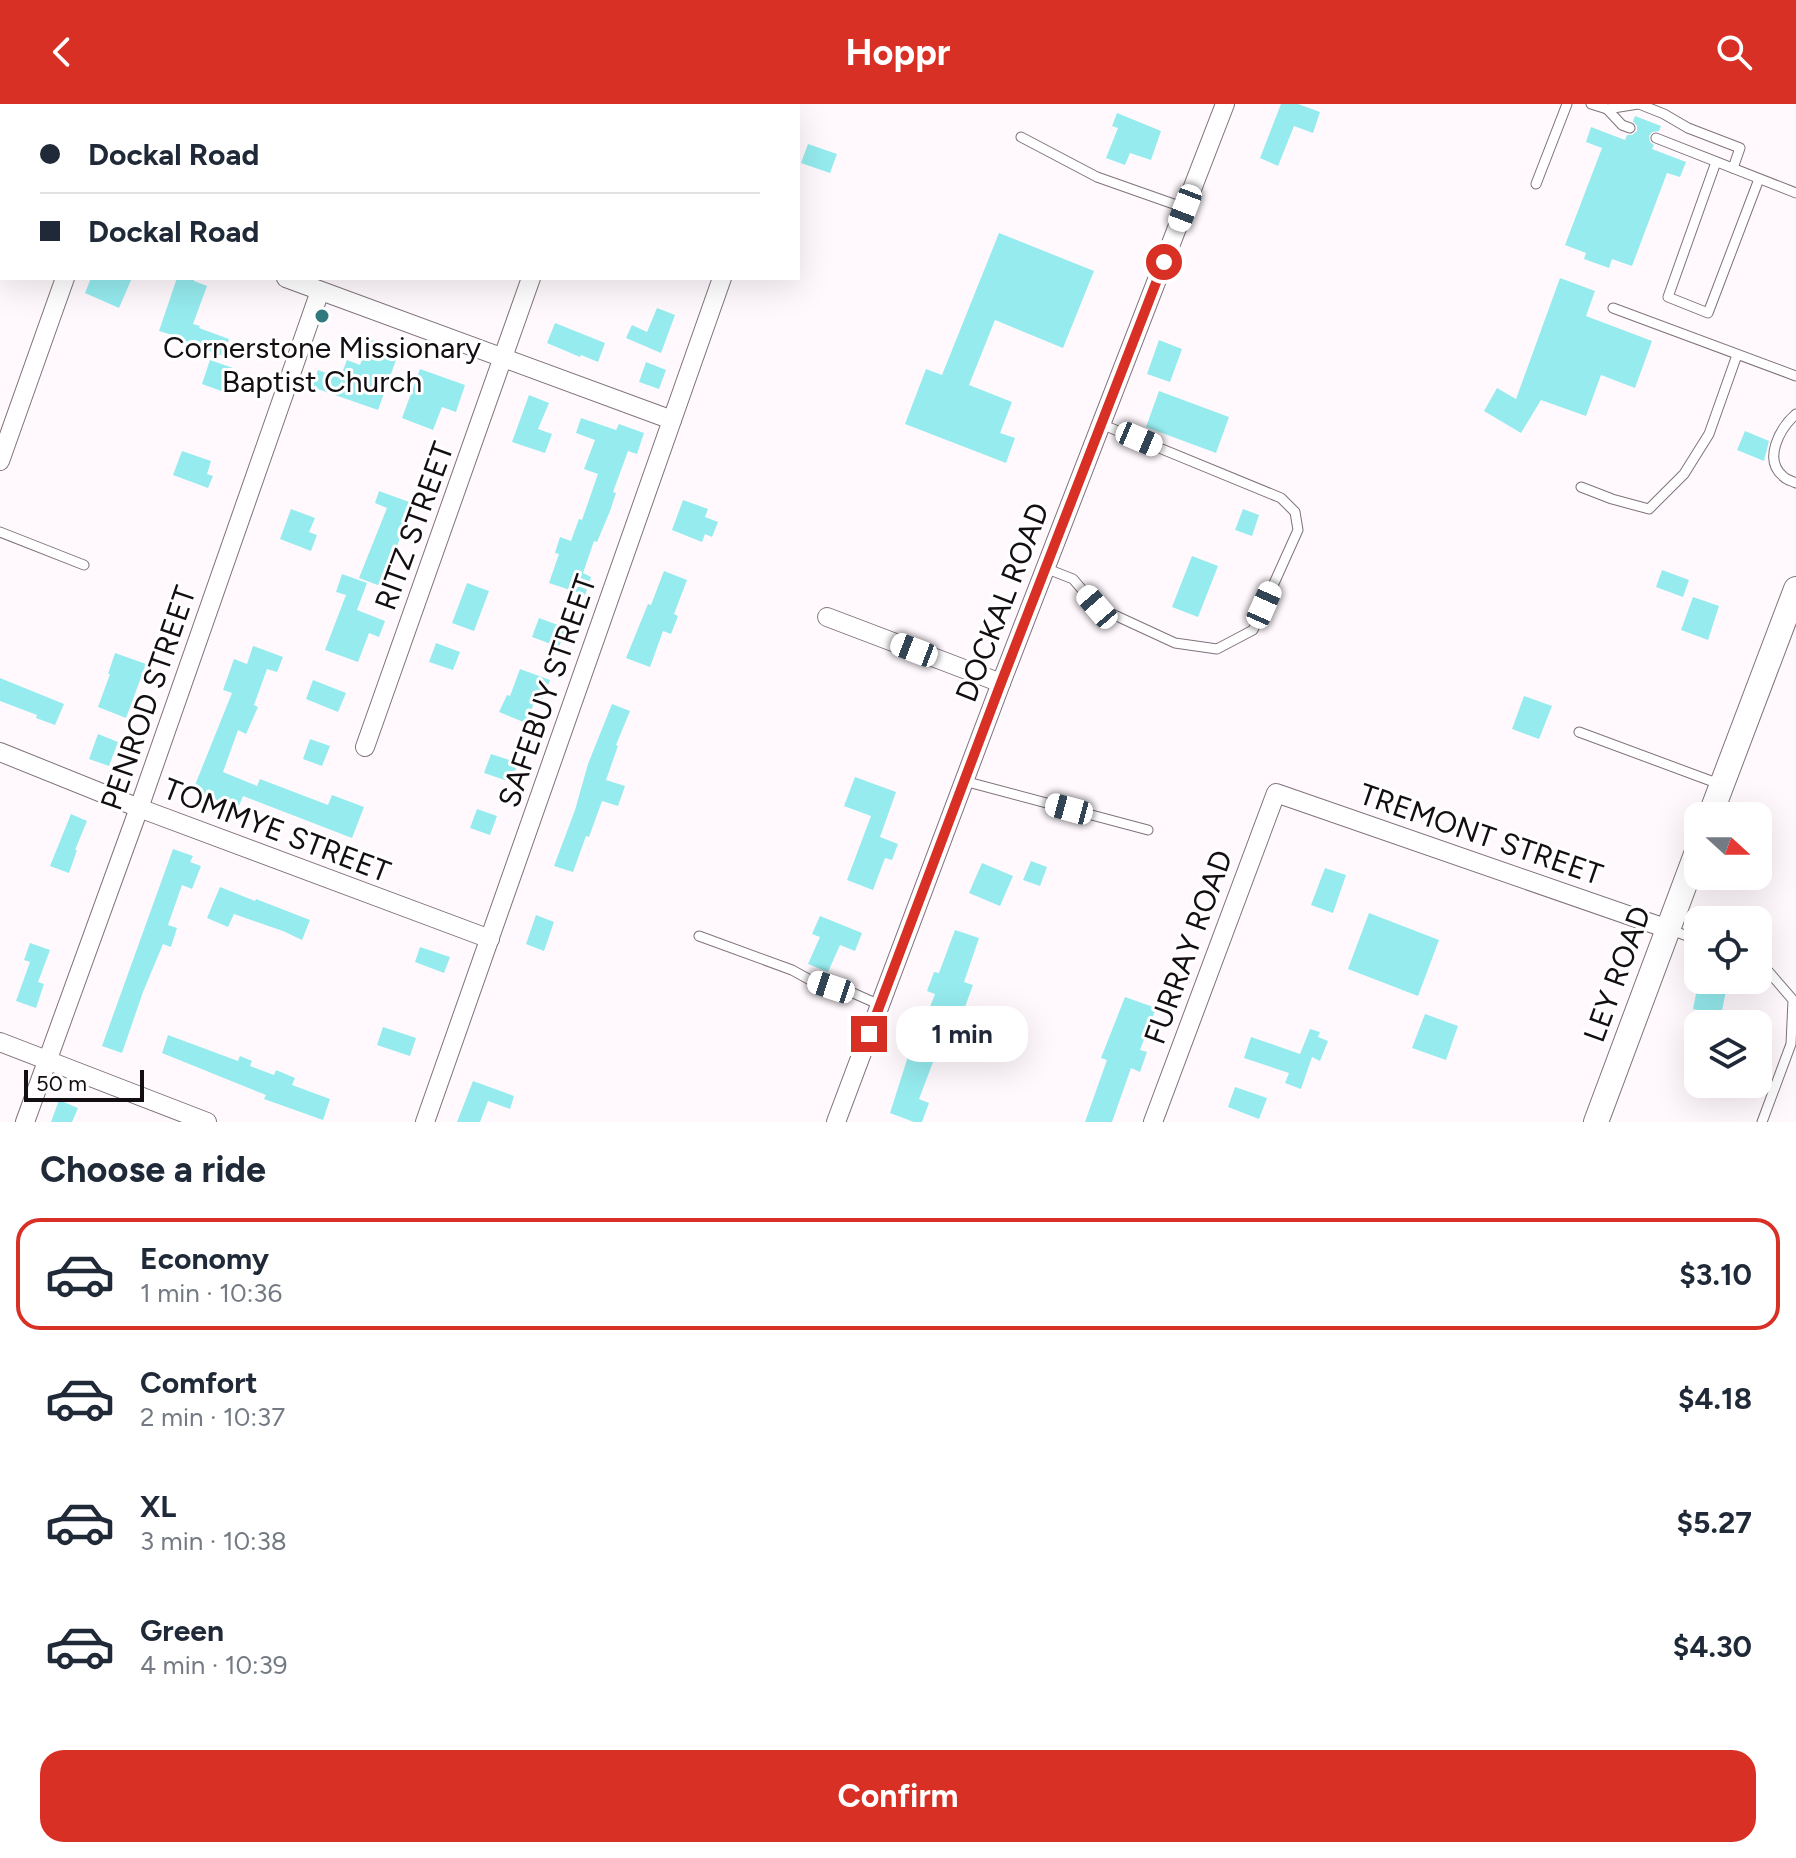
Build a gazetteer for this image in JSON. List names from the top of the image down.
{
  "streets": {
    "main road": ["LEY ROAD"],
    "street": [
      "RITZ STREET",
      "DOCKAL ROAD",
      "SAFEBUY STREET",
      "PENROD STREET",
      "TOMMYE STREET",
      "TREMONT STREET",
      "FURRAY ROAD"
    ]
  },
  "crossings": [
    ["SAFEBUY STREET", "TOMMYE STREET"],
    ["PENROD STREET", "TOMMYE STREET"],
    ["TREMONT STREET", "FURRAY ROAD"],
    ["TREMONT STREET", "LEY ROAD"]
  ],
  "places": ["Cornerstone Missionary Baptist Church"],
  "scale_bar": "50 m",
  "north": "right",
  "page": {
    "header": "Hoppr",
    "banner": ["Dockal Road", "Dockal Road"],
    "bubble": "1 min",
    "scale": "50 m",
    "heading": "Choose a ride",
    "list": [
      {
        "name": "Economy",
        "note": "1 min · 10:36",
        "value": "$3.10"
      },
      {
        "name": "Comfort",
        "note": "2 min · 10:37",
        "value": "$4.18"
      },
      {
        "name": "XL",
        "note": "3 min · 10:38",
        "value": "$5.27"
      },
      {
        "name": "Green",
        "note": "4 min · 10:39",
        "value": "$4.30"
      }
    ],
    "buttons": "Confirm"
  }
}
